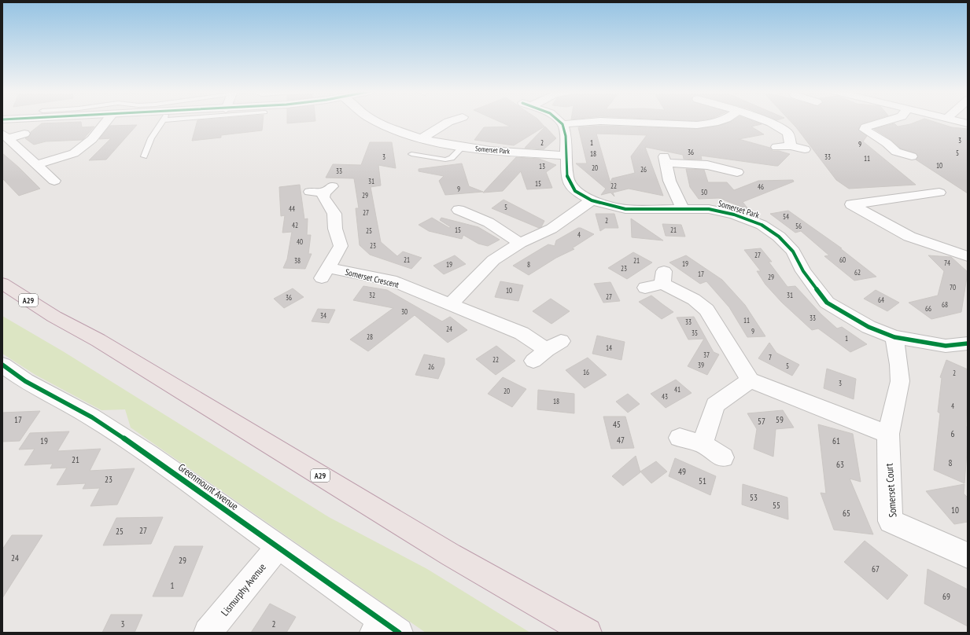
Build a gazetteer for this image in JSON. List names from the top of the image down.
{
  "streets": {
    "highway": ["A29"],
    "street": [
      "Somerset Park",
      "Somerset Crescent",
      "Greenmount Avenue",
      "Somerset Court",
      "Lismurphy Avenue"
    ]
  },
  "crossings": [
    ["Somerset Park", "Somerset Court"],
    ["Greenmount Avenue", "Lismurphy Avenue"]
  ],
  "house_numbers": [
    "3",
    "2",
    "1",
    "9",
    "36",
    "5",
    "18",
    "3",
    "33",
    "11",
    "10",
    "13",
    "20",
    "26",
    "33",
    "31",
    "15",
    "22",
    "46",
    "9",
    "50",
    "29",
    "5",
    "44",
    "27",
    "54",
    "2",
    "42",
    "56",
    "15",
    "21",
    "25",
    "4",
    "40",
    "23",
    "27",
    "21",
    "60",
    "38",
    "21",
    "74",
    "19",
    "19",
    "8",
    "23",
    "62",
    "17",
    "29",
    "70",
    "10",
    "32",
    "31",
    "27",
    "36",
    "64",
    "68",
    "66",
    "30",
    "34",
    "33",
    "11",
    "33",
    "24",
    "9",
    "35",
    "28",
    "1",
    "14",
    "37",
    "7",
    "22",
    "39",
    "5",
    "26",
    "16",
    "2",
    "3",
    "41",
    "20",
    "43",
    "18",
    "4",
    "17",
    "59",
    "57",
    "45",
    "6",
    "47",
    "19",
    "61",
    "21",
    "8",
    "63",
    "49",
    "23",
    "51",
    "53",
    "55",
    "10",
    "65",
    "27",
    "25",
    "24",
    "29",
    "67",
    "1",
    "69",
    "3",
    "2"
  ]
}
